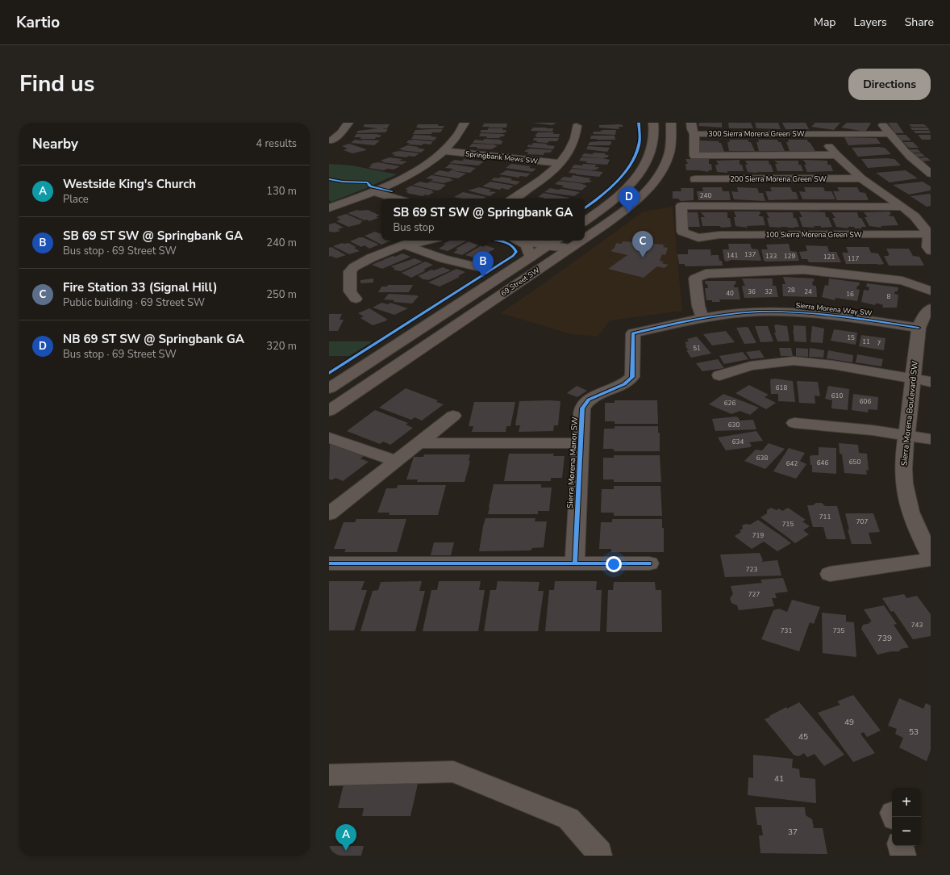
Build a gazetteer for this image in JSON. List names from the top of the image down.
{
  "streets": {
    "main road": ["69 Street SW"],
    "street": [
      "300 Sierra Morena Green SW",
      "Springbank Mews SW",
      "200 Sierra Morena Green SW",
      "100 Sierra Morena Green SW",
      "Sierra Morena Way SW",
      "Sierra Morena Boulevard SW",
      "Sierra Morena Manor SW"
    ]
  },
  "crossings": [
    ["Sierra Morena Way SW", "Sierra Morena Boulevard SW"],
    ["Sierra Morena Way SW", "Sierra Morena Manor SW"]
  ],
  "house_numbers": [
    "240",
    "137",
    "141",
    "133",
    "129",
    "121",
    "117",
    "28",
    "36",
    "32",
    "24",
    "40",
    "16",
    "8",
    "15",
    "11",
    "7",
    "51",
    "618",
    "610",
    "606",
    "626",
    "630",
    "634",
    "638",
    "650",
    "646",
    "642",
    "711",
    "707",
    "715",
    "719",
    "723",
    "727",
    "743",
    "731",
    "735",
    "739",
    "49",
    "53",
    "45",
    "41",
    "37"
  ],
  "page": {
    "header": "Kartio",
    "nav": ["Map", "Layers", "Share"],
    "title": "Find us",
    "buttons": "Directions",
    "heading": ["Nearby", "4 results"],
    "list": [
      {
        "mark": "A",
        "name": "Westside King's Church",
        "note": "Place",
        "value": "130 m"
      },
      {
        "mark": "B",
        "name": "SB 69 ST SW @ Springbank GA",
        "note": "Bus stop · 69 Street SW",
        "value": "240 m"
      },
      {
        "mark": "C",
        "name": "Fire Station 33 (Signal Hill)",
        "note": "Public building · 69 Street SW",
        "value": "250 m"
      },
      {
        "mark": "D",
        "name": "NB 69 ST SW @ Springbank GA",
        "note": "Bus stop · 69 Street SW",
        "value": "320 m"
      }
    ],
    "pins": [
      "D",
      "C",
      "B",
      "A"
    ],
    "popup": ["SB 69 ST SW @ Springbank GA", "Bus stop"],
    "map_buttons": ["+", "−"]
  }
}
